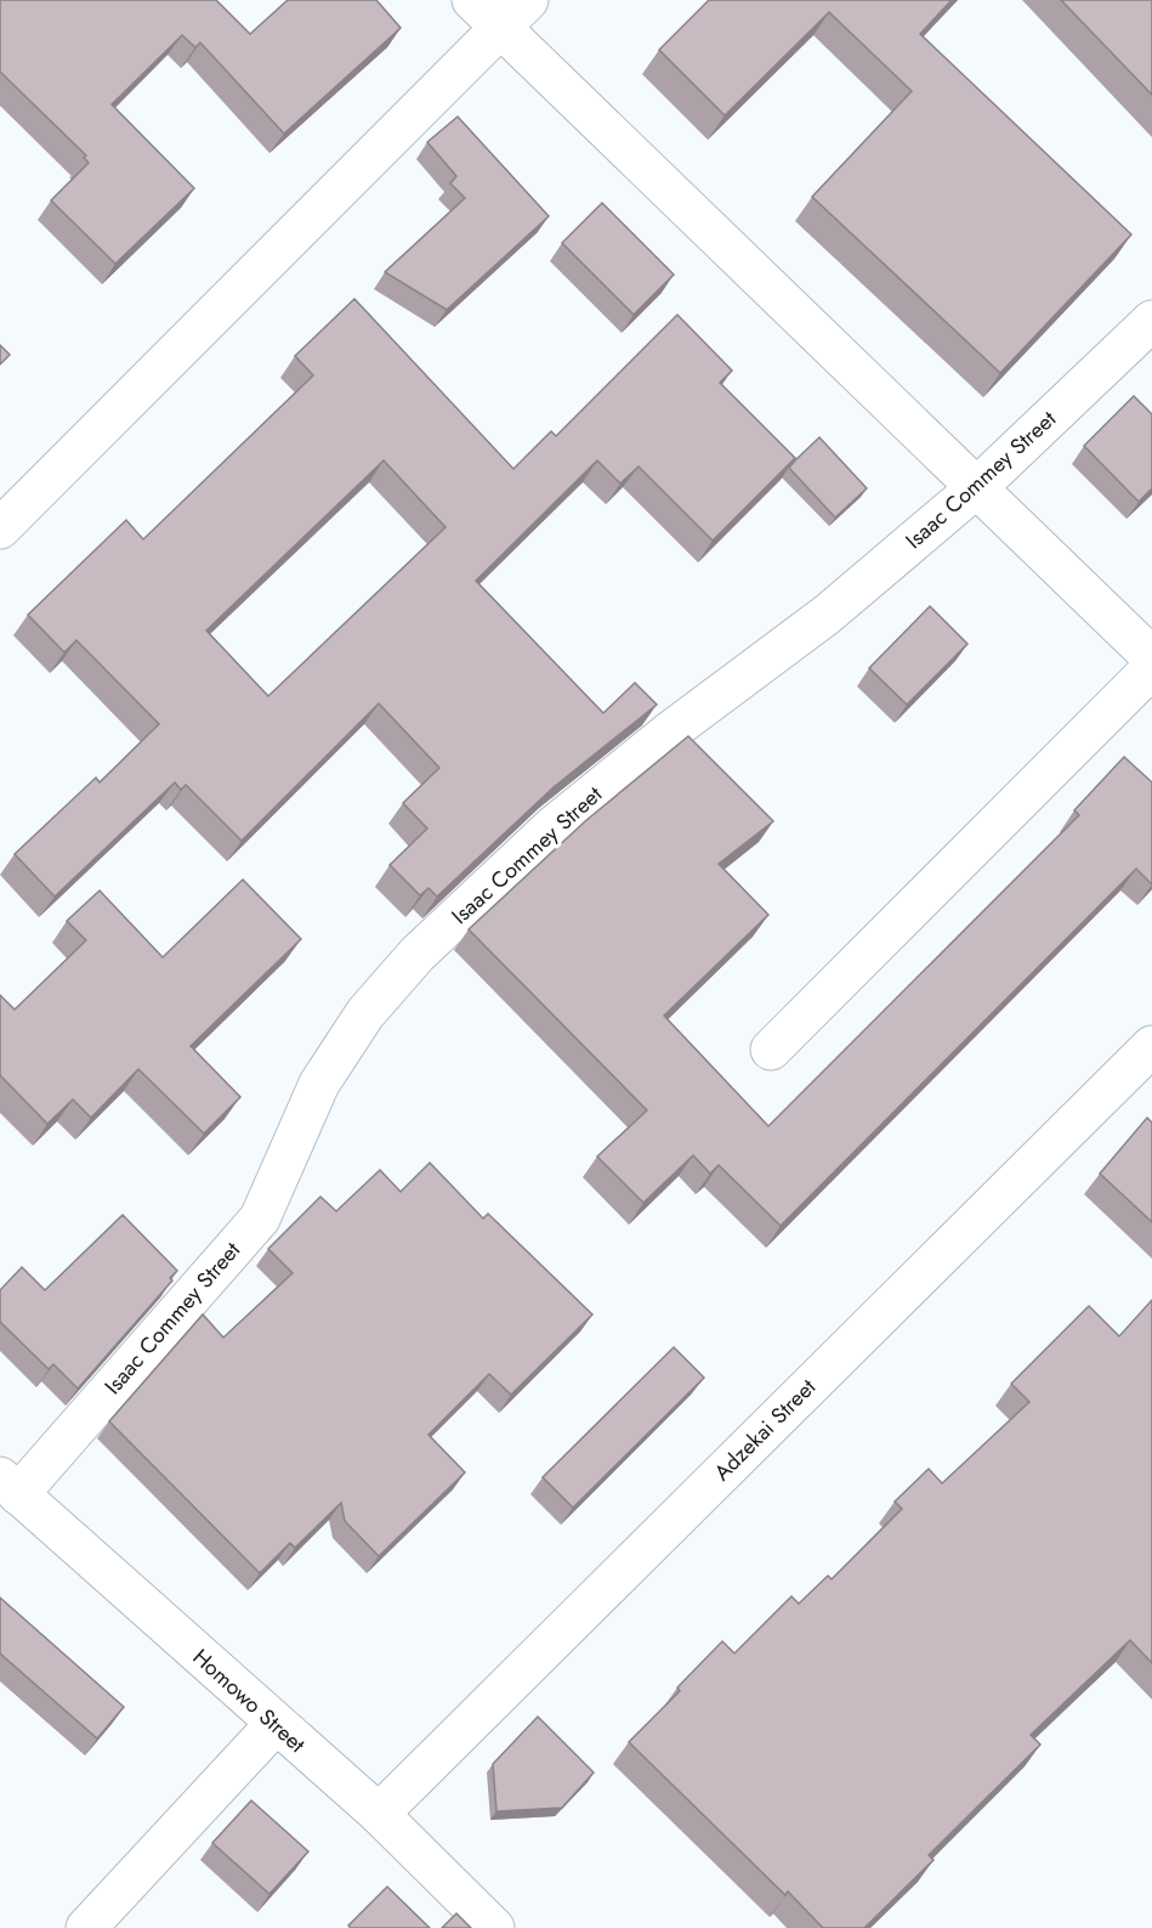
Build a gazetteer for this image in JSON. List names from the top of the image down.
{
  "streets": {
    "street": ["Isaac Commey Street", "Adzekai Street", "Homowo Street"]
  },
  "crossings": [
    ["Isaac Commey Street", "Homowo Street"],
    ["Adzekai Street", "Homowo Street"]
  ]
}
